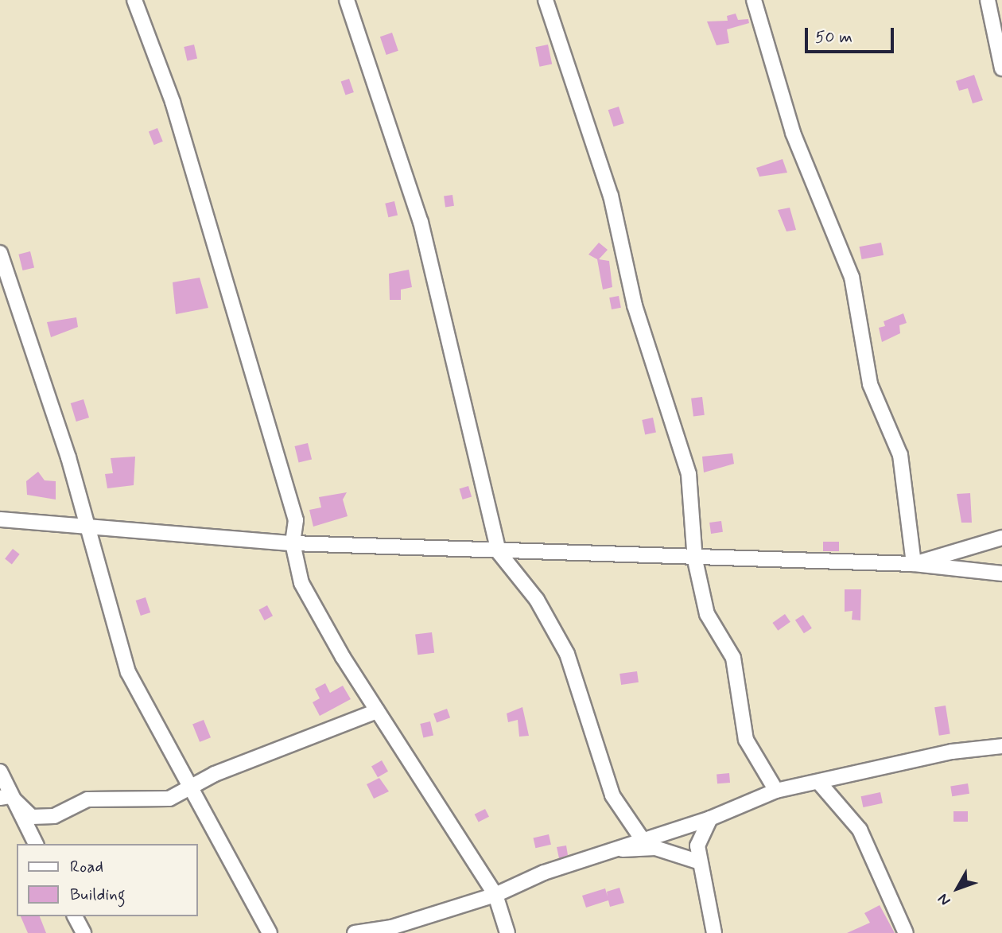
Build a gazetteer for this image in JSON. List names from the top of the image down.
{
  "legend": ["Road", "Building"],
  "scale_bar": "50 m",
  "north": "bottom left"
}
